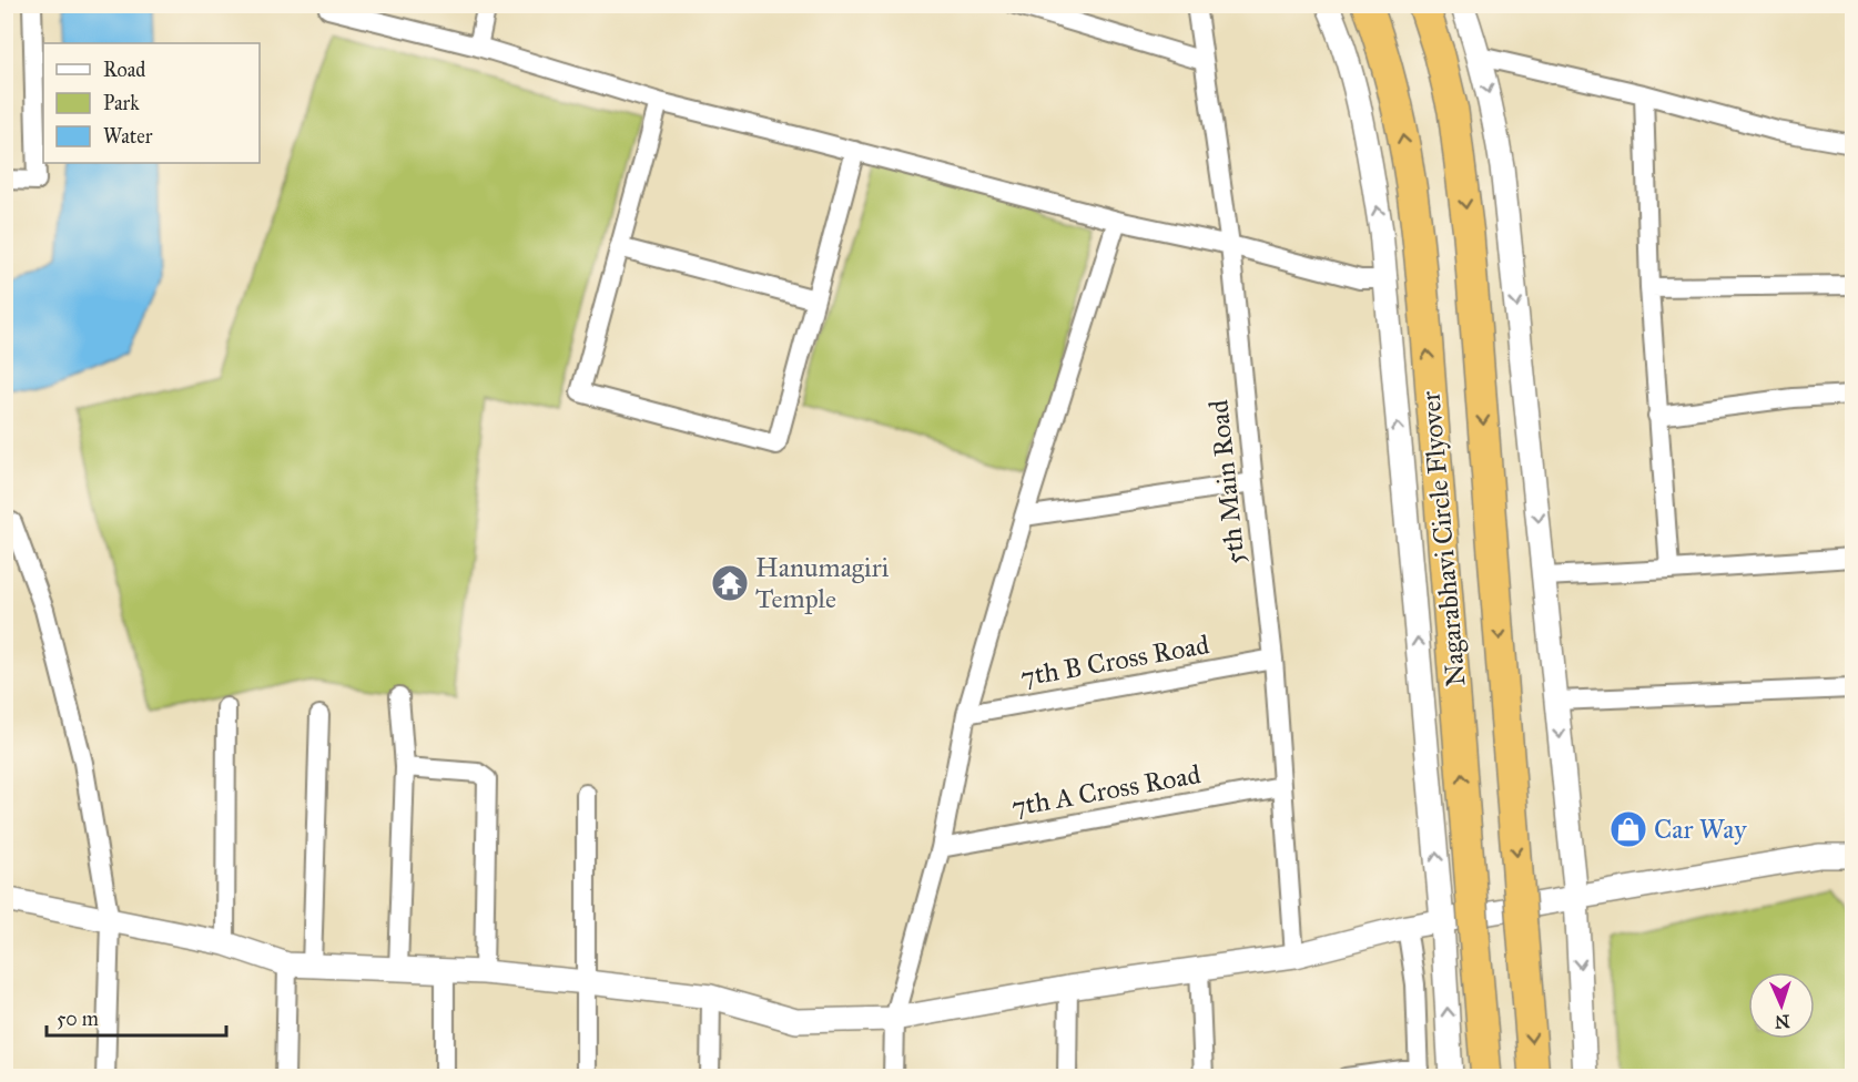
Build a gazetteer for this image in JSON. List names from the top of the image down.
{
  "streets": {
    "highway": ["Nagarabhavi Circle Flyover"],
    "street": ["5th Main Road", "7th B Cross Road", "7th A Cross Road"]
  },
  "crossings": [
    ["5th Main Road", "7th B Cross Road"],
    ["5th Main Road", "7th A Cross Road"]
  ],
  "places": {
    "temple": ["Hanumagiri Temple"],
    "shop": ["Car Way"]
  },
  "legend": ["Road", "Park", "Water"],
  "scale_bar": "50 m",
  "north": "bottom"
}
